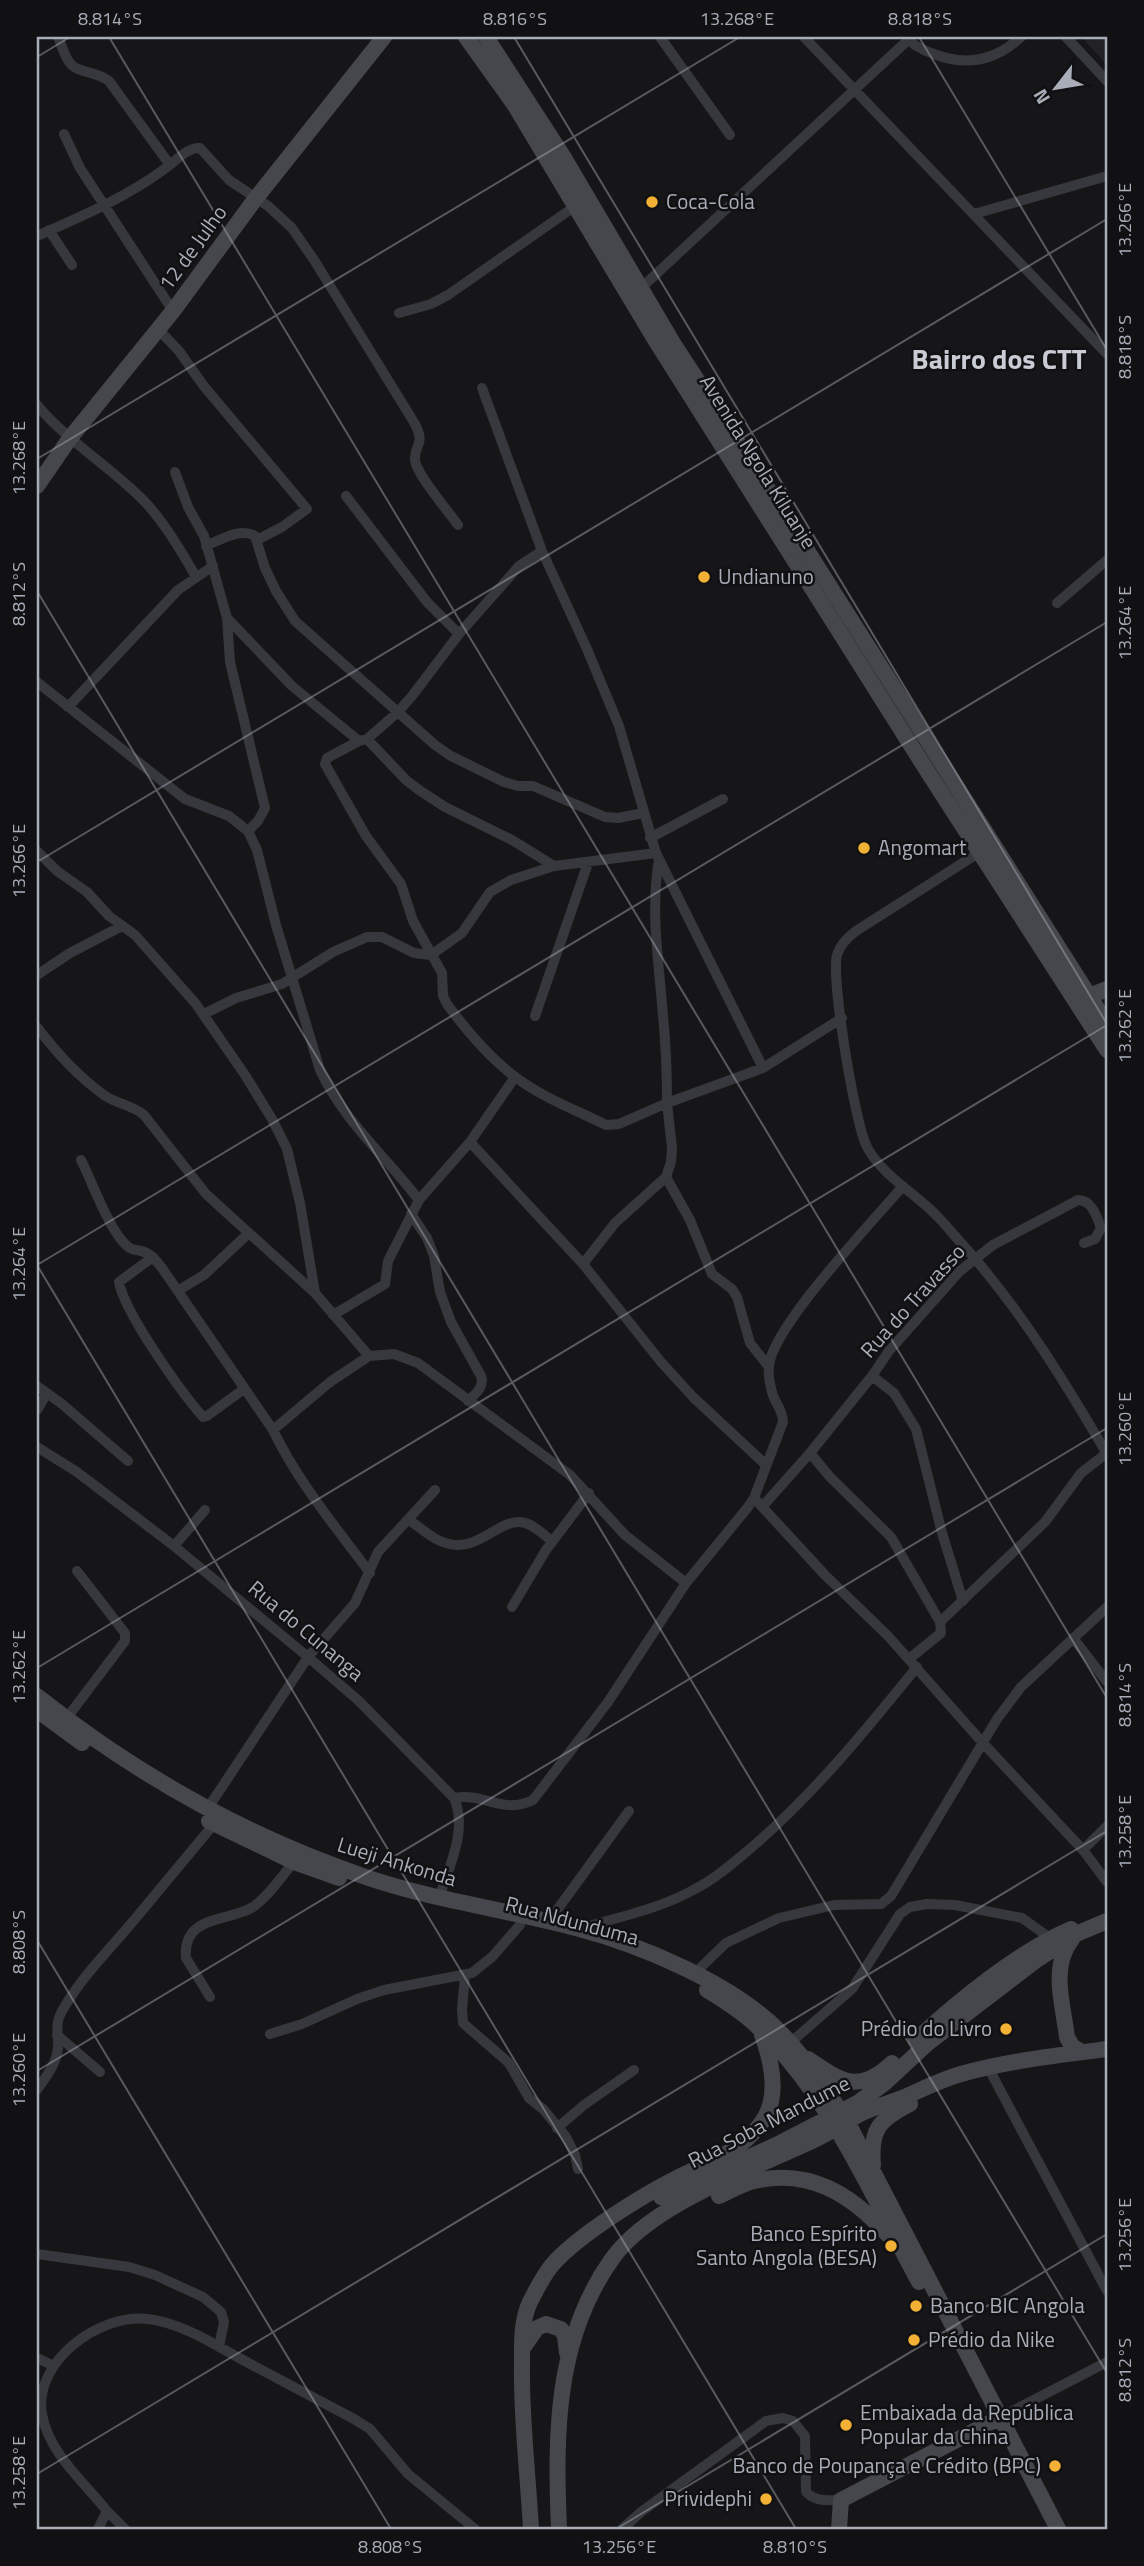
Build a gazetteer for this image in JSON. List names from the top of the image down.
{
  "streets": {
    "main road": [
      "12 de Julho",
      "Avenida Ngola Kiluanje",
      "Lueji Ankonda",
      "Rua Ndunduma",
      "Rua Soba Mandume"
    ],
    "street": ["Rua do Travasso", "Rua do Cunanga"]
  },
  "crossings": [
    ["Lueji Ankonda", "Rua Ndunduma"]
  ],
  "districts": ["Bairro dos CTT"],
  "places": [
    "Coca-Cola",
    "Undianuno",
    "Angomart",
    "Prédio do Livro",
    "Banco Espírito Santo Angola (BESA)",
    "Banco BIC Angola",
    "Prédio da Nike",
    "Embaixada da República Popular da China",
    "Banco de Poupança e Crédito (BPC)",
    "Prividephi"
  ],
  "north": "bottom left",
  "coordinates": [
    "8.814°S",
    "8.816°S",
    "13.268°E",
    "8.818°S",
    "13.266°E",
    "8.812°S",
    "13.264°E",
    "13.262°E",
    "13.260°E",
    "13.258°E",
    "8.808°S",
    "13.256°E",
    "8.810°S"
  ]
}
